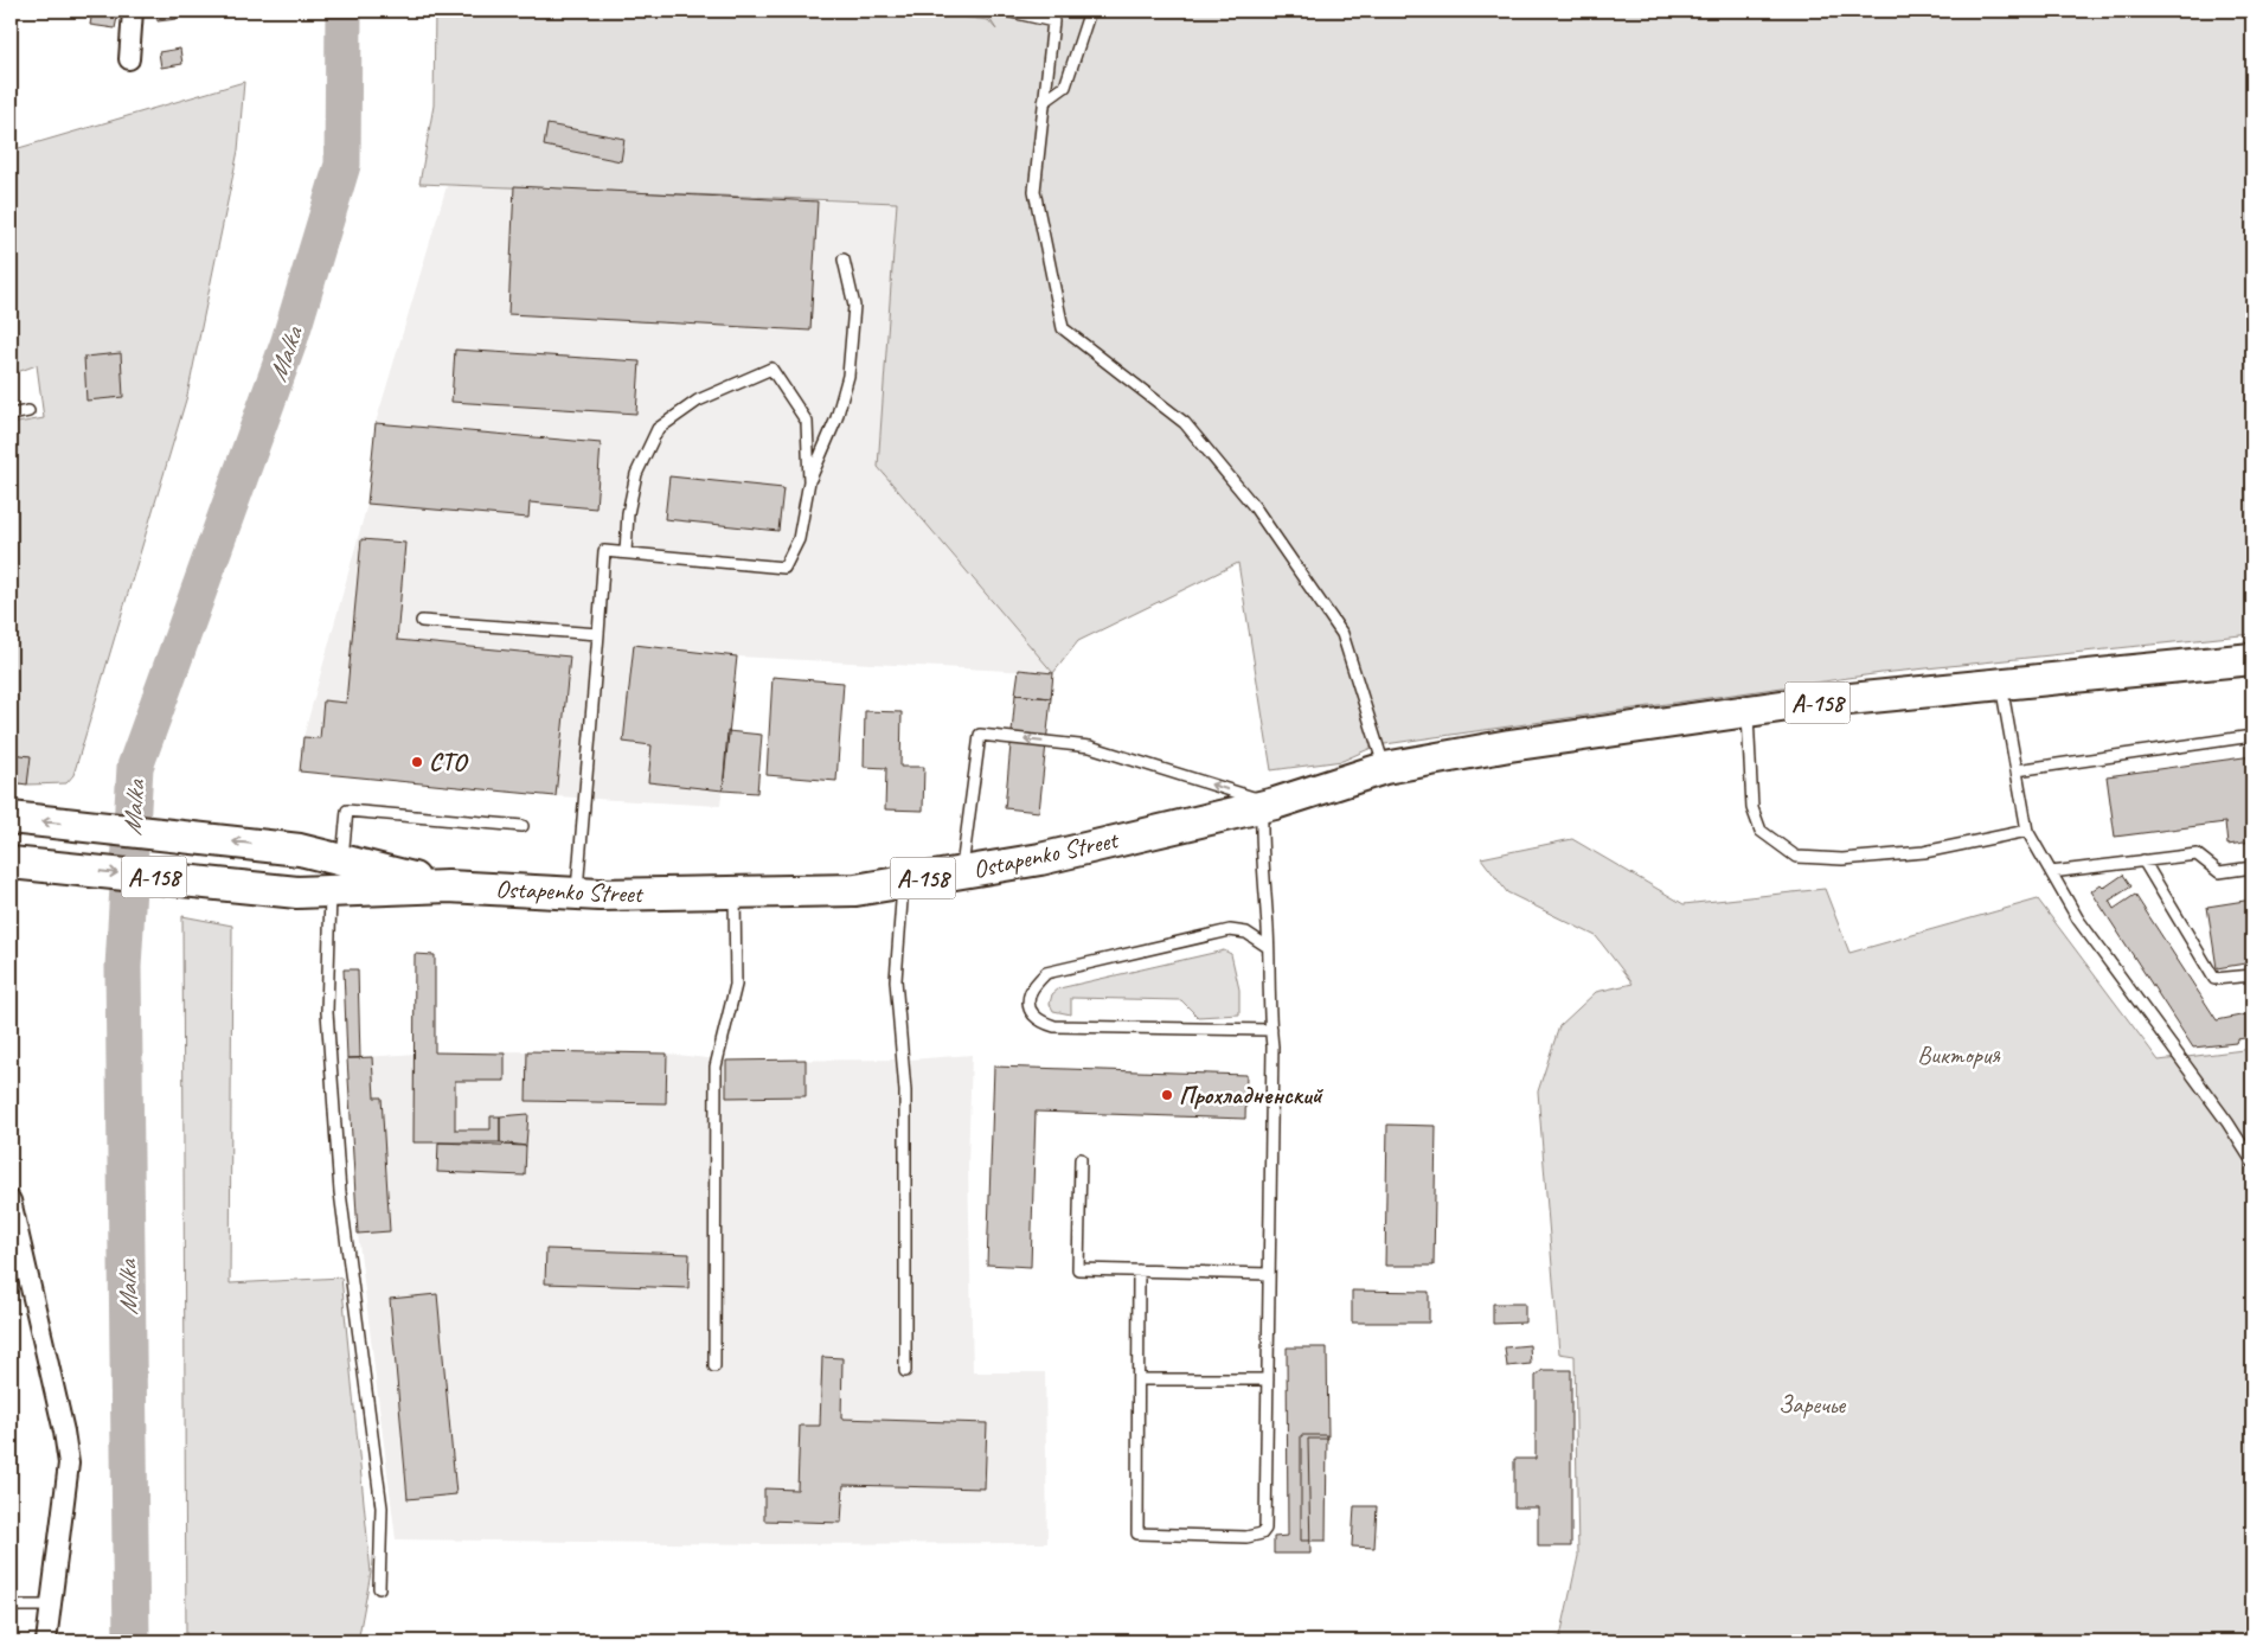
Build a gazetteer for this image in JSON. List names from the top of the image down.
{
  "streets": {
    "main road": ["А-158", "Ostapenko Street"]
  },
  "crossings": [
    ["А-158", "Ostapenko Street"]
  ],
  "water": ["Malka"],
  "parks": ["Виктория", "Заречье"],
  "places": ["СТО", "Прохладненский"]
}
